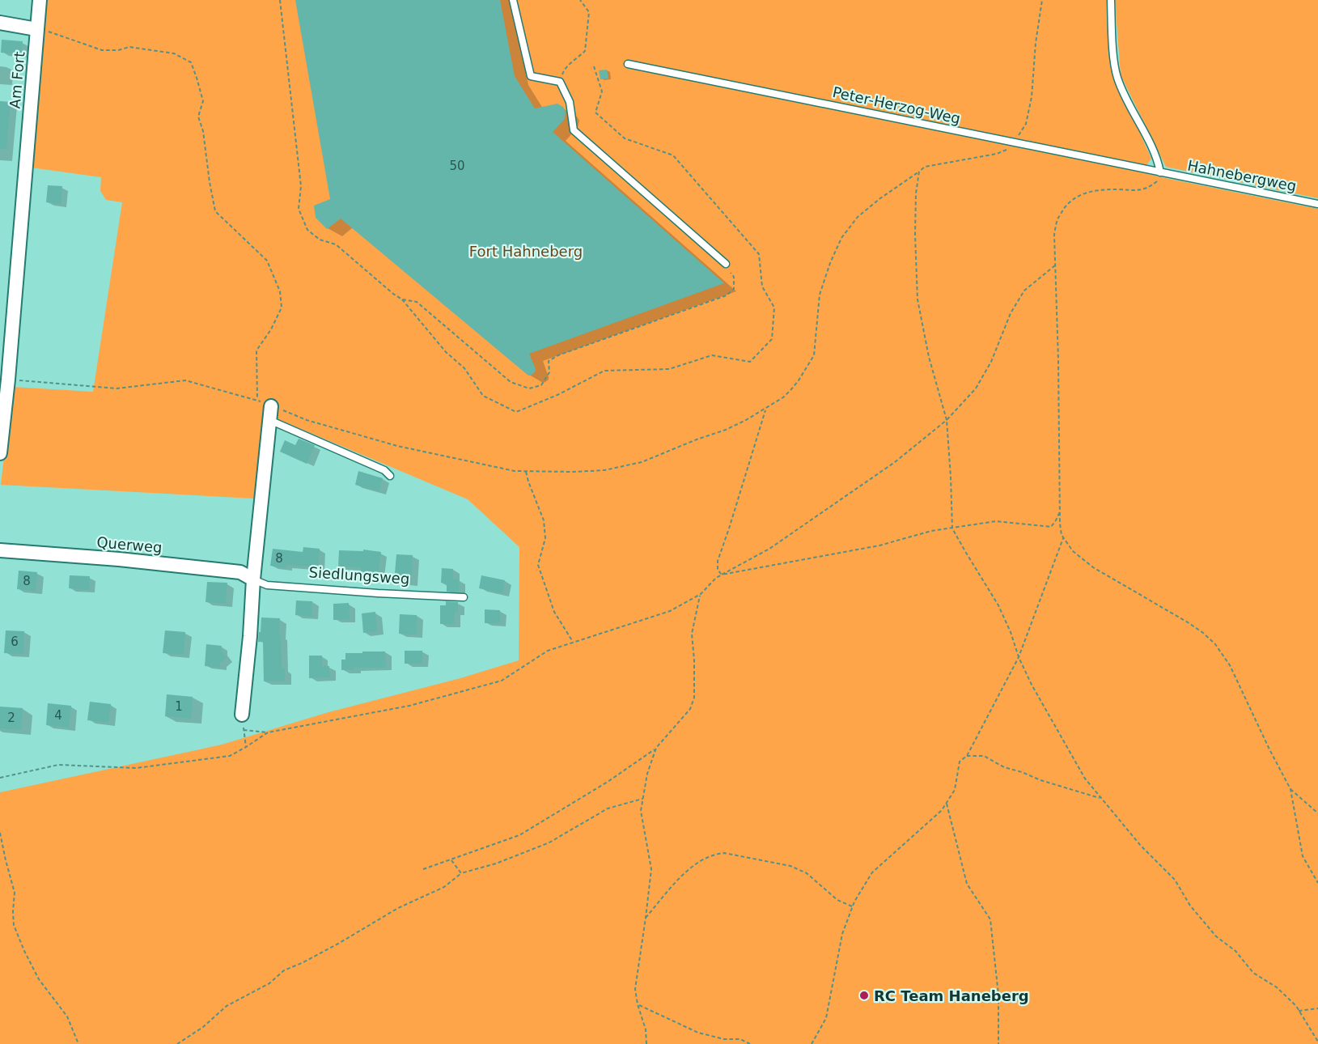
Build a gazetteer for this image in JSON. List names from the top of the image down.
{
  "streets": {
    "street": ["Am Fort", "Querweg"],
    "lane": ["Peter-Herzog-Weg", "Hahnebergweg", "Siedlungsweg"]
  },
  "crossings": [
    ["Peter-Herzog-Weg", "Hahnebergweg"],
    ["Querweg", "Siedlungsweg"]
  ],
  "parks": ["Fort Hahneberg"],
  "places": ["RC Team Haneberg"],
  "house_numbers": [
    "50",
    "8",
    "8",
    "6",
    "1",
    "4",
    "2"
  ]
}
